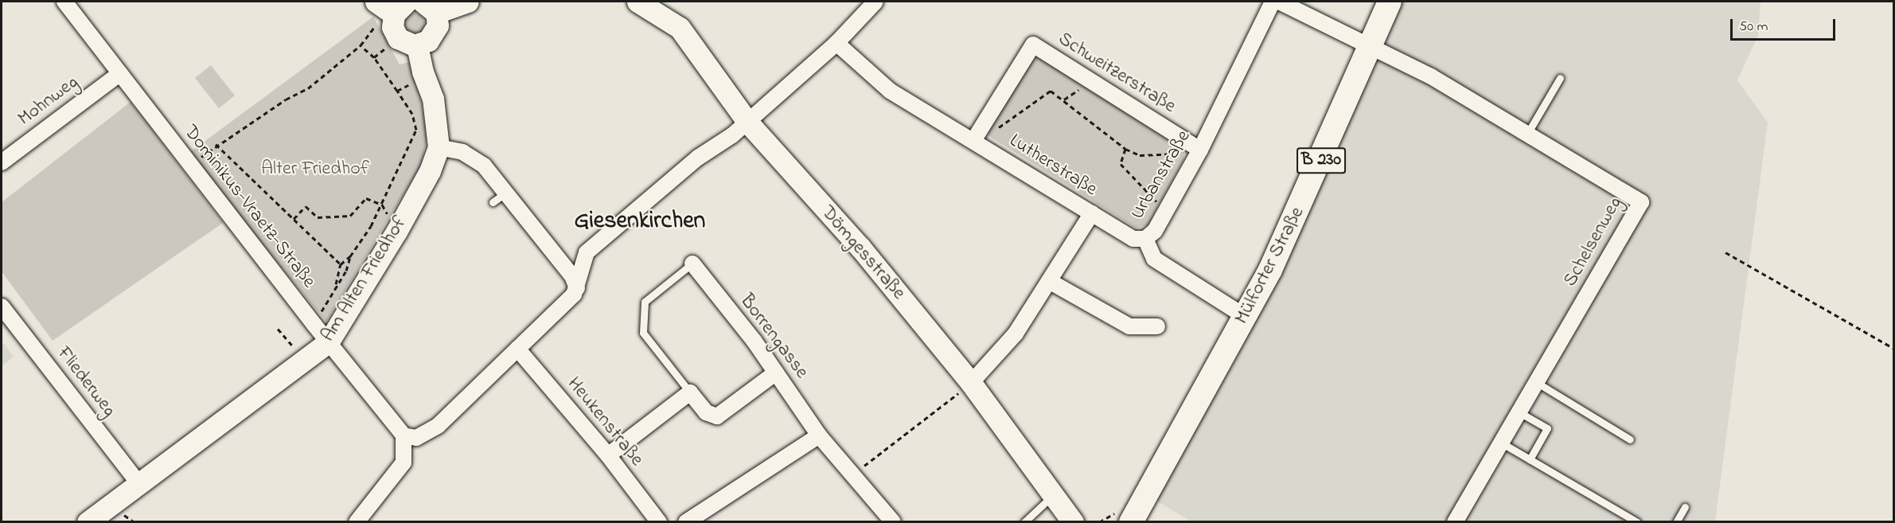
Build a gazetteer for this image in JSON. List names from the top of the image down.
{
  "streets": {
    "main road": [
      "B 230",
      "Dömgesstraße",
      "Mülforter Straße",
      "Am Alten Friedhof"
    ],
    "street": [
      "Schweitzerstraße",
      "Mohnweg",
      "Lutherstraße",
      "Urbanstraße",
      "Dominikus-Vraetz-Straße",
      "Schelsenweg",
      "Borrengasse",
      "Fliederweg",
      "Heukenstraße"
    ]
  },
  "crossings": [
    ["Schweitzerstraße", "Lutherstraße"],
    ["Schweitzerstraße", "Urbanstraße"],
    ["Mohnweg", "Dominikus-Vraetz-Straße"],
    ["Lutherstraße", "Urbanstraße"],
    ["Dominikus-Vraetz-Straße", "Am Alten Friedhof"],
    ["Schelsenweg", "Mülforter Straße"],
    ["Am Alten Friedhof", "Fliederweg"]
  ],
  "districts": ["Giesenkirchen"],
  "parks": ["Alter Friedhof"],
  "scale_bar": "50 m"
}
